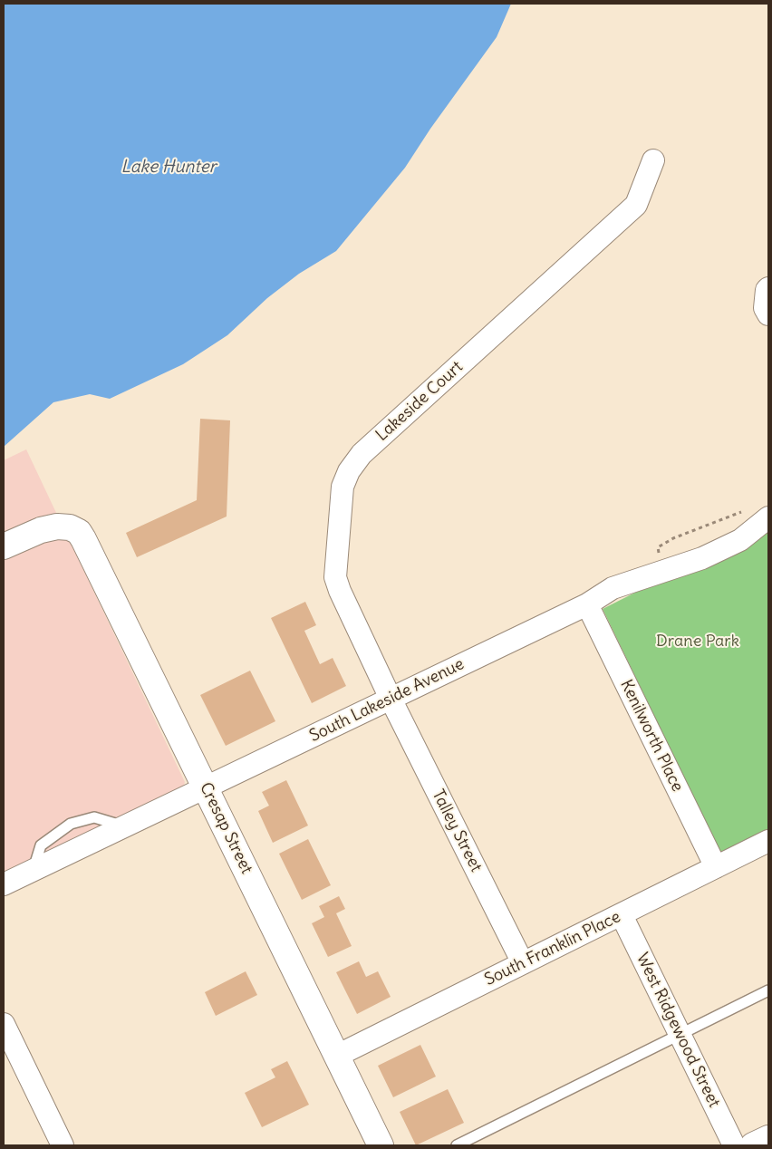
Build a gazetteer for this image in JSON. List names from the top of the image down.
{
  "streets": {
    "street": [
      "Lakeside Court",
      "South Lakeside Avenue",
      "Kenilworth Place",
      "Cresap Street",
      "Talley Street",
      "South Franklin Place",
      "West Ridgewood Street"
    ]
  },
  "crossings": [
    ["Lakeside Court", "South Lakeside Avenue"],
    ["Lakeside Court", "Talley Street"],
    ["South Lakeside Avenue", "Kenilworth Place"],
    ["South Lakeside Avenue", "Cresap Street"],
    ["South Lakeside Avenue", "Talley Street"],
    ["Kenilworth Place", "South Franklin Place"],
    ["Cresap Street", "South Franklin Place"],
    ["Talley Street", "South Franklin Place"],
    ["South Franklin Place", "West Ridgewood Street"]
  ],
  "water": ["Lake Hunter"],
  "parks": ["Drane Park"]
}
